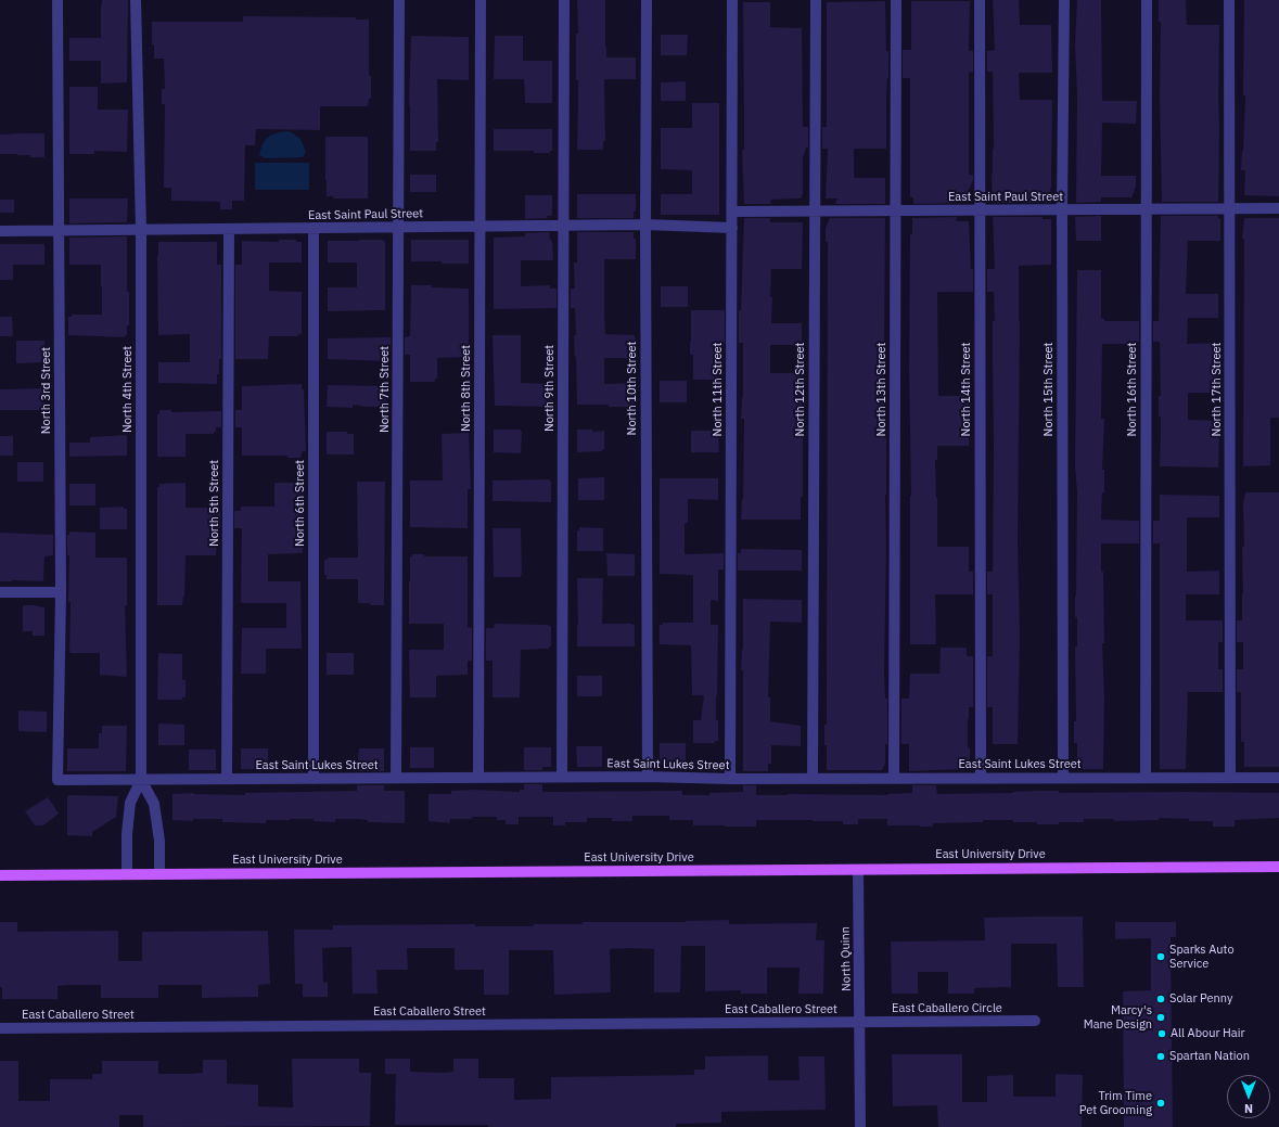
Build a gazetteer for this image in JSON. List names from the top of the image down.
{
  "streets": {
    "main road": ["East University Drive"],
    "street": [
      "East Saint Paul Street",
      "North 8th Street",
      "North 9th Street",
      "North 10th Street",
      "North 4th Street",
      "North 7th Street",
      "North 11th Street",
      "North 12th Street",
      "North 13th Street",
      "North 14th Street",
      "North 15th Street",
      "North 16th Street",
      "North 17th Street",
      "North 3rd Street",
      "North 5th Street",
      "North 6th Street",
      "East Saint Lukes Street",
      "North Quinn",
      "East Caballero Circle",
      "East Caballero Street"
    ]
  },
  "crossings": [
    ["East Saint Paul Street", "North 8th Street"],
    ["East Saint Paul Street", "North 9th Street"],
    ["East Saint Paul Street", "North 10th Street"],
    ["East Saint Paul Street", "North 4th Street"],
    ["East Saint Paul Street", "North 7th Street"],
    ["East Saint Paul Street", "North 11th Street"],
    ["East Saint Paul Street", "North 12th Street"],
    ["East Saint Paul Street", "North 13th Street"],
    ["East Saint Paul Street", "North 14th Street"],
    ["East Saint Paul Street", "North 15th Street"],
    ["East Saint Paul Street", "North 16th Street"],
    ["East Saint Paul Street", "North 17th Street"],
    ["East Saint Paul Street", "North 3rd Street"],
    ["East Saint Paul Street", "North 5th Street"],
    ["East Saint Paul Street", "North 6th Street"],
    ["North 8th Street", "East Saint Lukes Street"],
    ["North 9th Street", "East Saint Lukes Street"],
    ["North 10th Street", "East Saint Lukes Street"],
    ["North 4th Street", "East Saint Lukes Street"],
    ["North 4th Street", "East University Drive"],
    ["North 7th Street", "East Saint Lukes Street"],
    ["North 11th Street", "East Saint Lukes Street"],
    ["North 12th Street", "East Saint Lukes Street"],
    ["North 13th Street", "East Saint Lukes Street"],
    ["North 14th Street", "East Saint Lukes Street"],
    ["North 15th Street", "East Saint Lukes Street"],
    ["North 16th Street", "East Saint Lukes Street"],
    ["North 17th Street", "East Saint Lukes Street"],
    ["North 3rd Street", "East Saint Lukes Street"],
    ["North 5th Street", "East Saint Lukes Street"],
    ["North 6th Street", "East Saint Lukes Street"],
    ["East University Drive", "North Quinn"],
    ["North Quinn", "East Caballero Circle"],
    ["North Quinn", "East Caballero Street"],
    ["East Caballero Circle", "East Caballero Street"]
  ],
  "places": [
    "Sparks Auto Service",
    "Solar Penny",
    "Marcy's Mane Design",
    "All Abour Hair",
    "Spartan Nation",
    "Trim Time Pet Grooming"
  ],
  "north": "bottom"
}
